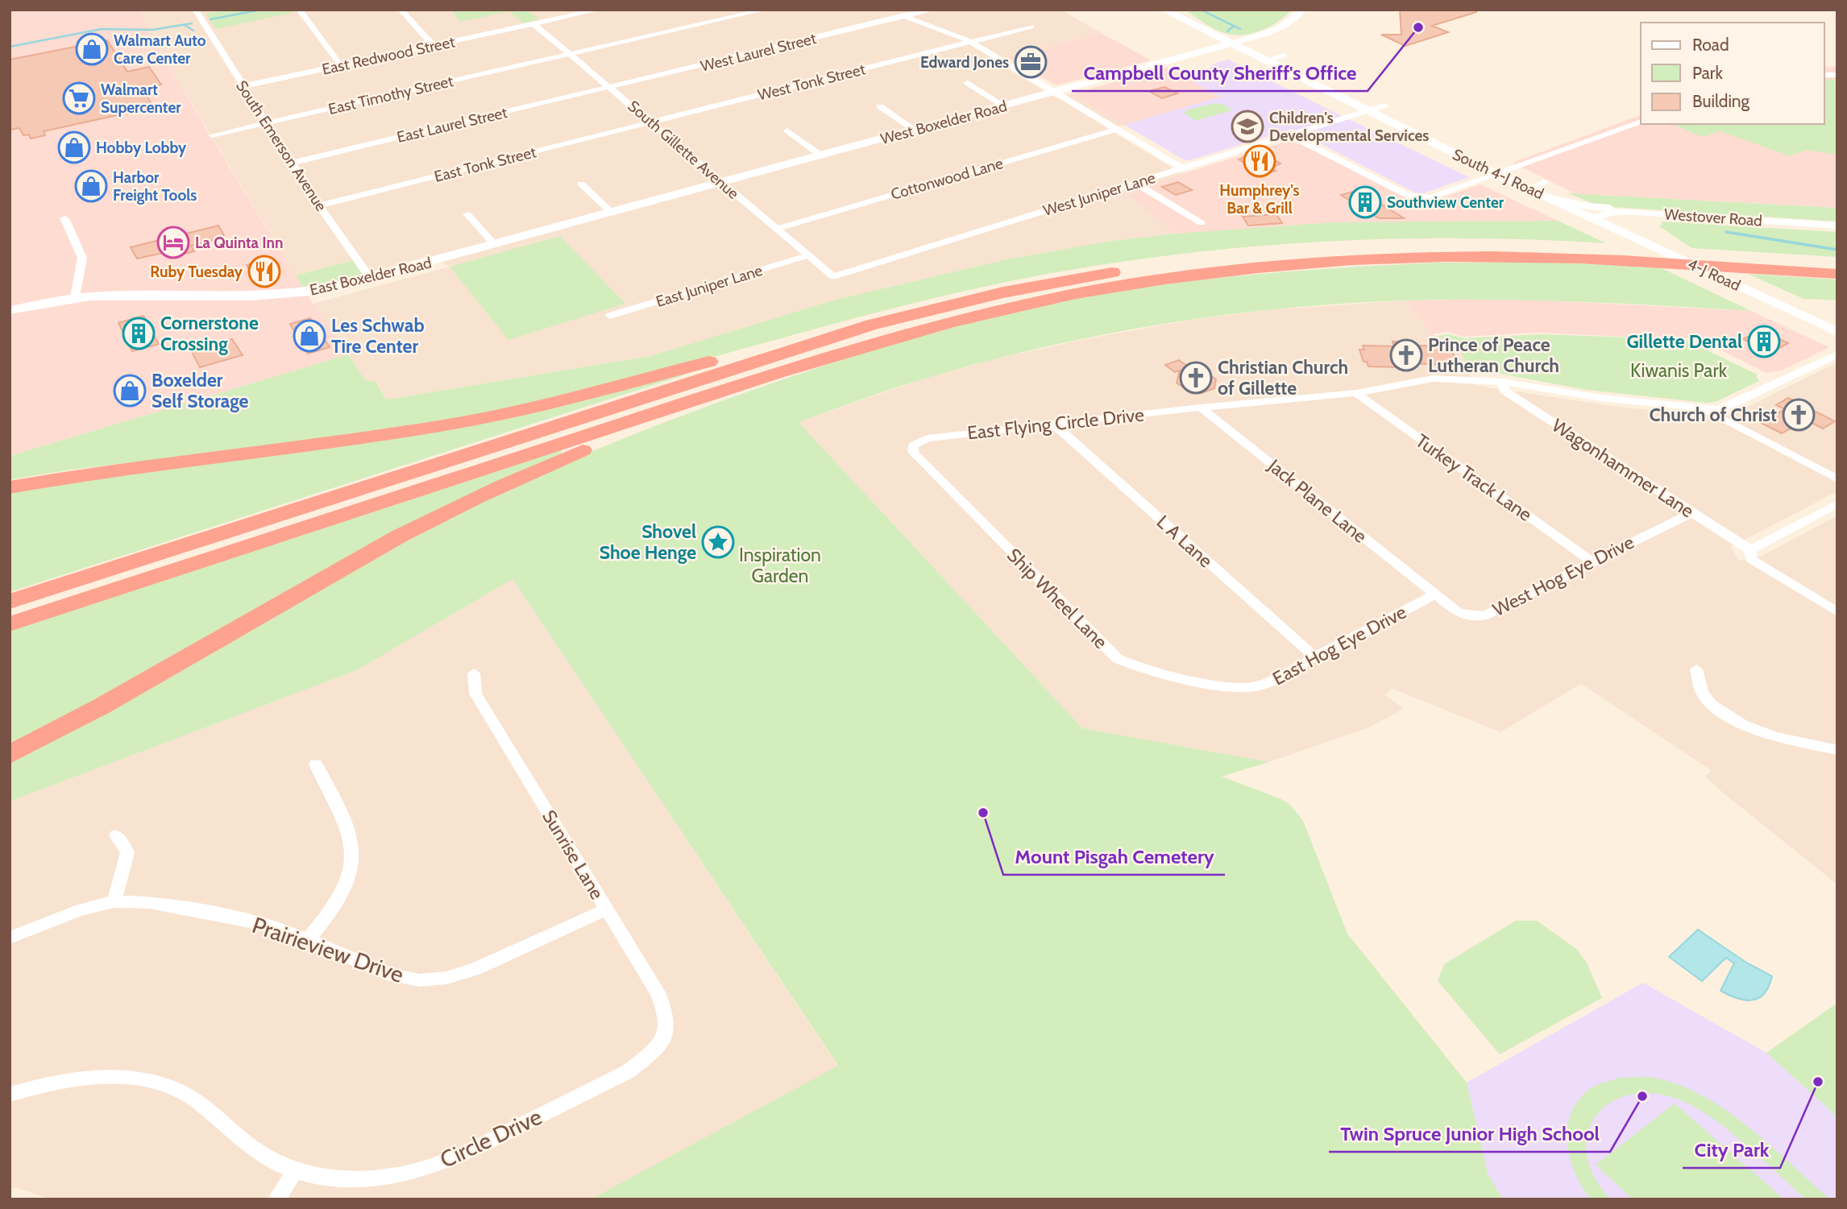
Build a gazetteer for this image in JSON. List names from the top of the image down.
{
  "streets": {
    "main road": [
      "West Boxelder Road",
      "South 4-J Road",
      "4-J Road",
      "East Boxelder Road"
    ],
    "street": [
      "West Laurel Street",
      "East Redwood Street",
      "West Tonk Street",
      "East Timothy Street",
      "East Laurel Street",
      "South Emerson Avenue",
      "South Gillette Avenue",
      "East Tonk Street",
      "Cottonwood Lane",
      "West Juniper Lane",
      "Westover Road",
      "East Juniper Lane",
      "East Flying Circle Drive",
      "Wagonhammer Lane",
      "Turkey Track Lane",
      "Jack Plane Lane",
      "L A Lane",
      "West Hog Eye Drive",
      "Ship Wheel Lane",
      "East Hog Eye Drive",
      "Sunrise Lane",
      "Prairieview Drive",
      "Circle Drive"
    ]
  },
  "crossings": [
    ["West Laurel Street", "East Laurel Street"],
    ["West Laurel Street", "South Gillette Avenue"],
    ["East Redwood Street", "South Emerson Avenue"],
    ["East Redwood Street", "South Gillette Avenue"],
    ["West Tonk Street", "South Gillette Avenue"],
    ["West Tonk Street", "East Tonk Street"],
    ["East Timothy Street", "South Emerson Avenue"],
    ["East Timothy Street", "South Gillette Avenue"],
    ["West Boxelder Road", "South Gillette Avenue"],
    ["West Boxelder Road", "East Boxelder Road"],
    ["East Laurel Street", "South Emerson Avenue"],
    ["East Laurel Street", "South Gillette Avenue"],
    ["South Emerson Avenue", "East Tonk Street"],
    ["South Emerson Avenue", "East Boxelder Road"],
    ["South Gillette Avenue", "East Tonk Street"],
    ["South Gillette Avenue", "Cottonwood Lane"],
    ["South Gillette Avenue", "West Juniper Lane"],
    ["South Gillette Avenue", "East Boxelder Road"],
    ["South Gillette Avenue", "East Juniper Lane"],
    ["South 4-J Road", "West Juniper Lane"],
    ["South 4-J Road", "Westover Road"],
    ["South 4-J Road", "4-J Road"],
    ["Westover Road", "4-J Road"],
    ["East Flying Circle Drive", "Wagonhammer Lane"],
    ["East Flying Circle Drive", "Turkey Track Lane"],
    ["East Flying Circle Drive", "Jack Plane Lane"],
    ["East Flying Circle Drive", "L A Lane"],
    ["East Flying Circle Drive", "Ship Wheel Lane"],
    ["Wagonhammer Lane", "West Hog Eye Drive"],
    ["Turkey Track Lane", "West Hog Eye Drive"],
    ["Jack Plane Lane", "West Hog Eye Drive"],
    ["Jack Plane Lane", "East Hog Eye Drive"],
    ["L A Lane", "East Hog Eye Drive"],
    ["West Hog Eye Drive", "East Hog Eye Drive"],
    ["Ship Wheel Lane", "East Hog Eye Drive"],
    ["Sunrise Lane", "Prairieview Drive"],
    ["Sunrise Lane", "Circle Drive"]
  ],
  "parks": ["Kiwanis Park", "Inspiration Garden"],
  "places": {
    "other": [
      "Campbell County Sheriff's Office",
      "Mount Pisgah Cemetery",
      "City Park",
      "Twin Spruce Junior High School"
    ],
    "shop": [
      "Walmart Auto Care Center",
      "Hobby Lobby",
      "Harbor Freight Tools",
      "Les Schwab Tire Center",
      "Boxelder Self Storage"
    ],
    "office": ["Edward Jones"],
    "supermarket": ["Walmart Supercenter"],
    "school or university": ["Children's Developmental Services"],
    "restaurant": ["Humphrey's Bar & Grill", "Ruby Tuesday"],
    "building": ["Southview Center", "Cornerstone Crossing", "Gillette Dental"],
    "hotel": ["La Quinta Inn"],
    "church": ["Prince of Peace Lutheran Church", "Christian Church of Gillette", "Church of Christ"],
    "place": ["Shovel Shoe Henge"]
  },
  "legend": ["Road", "Park", "Building"]
}
